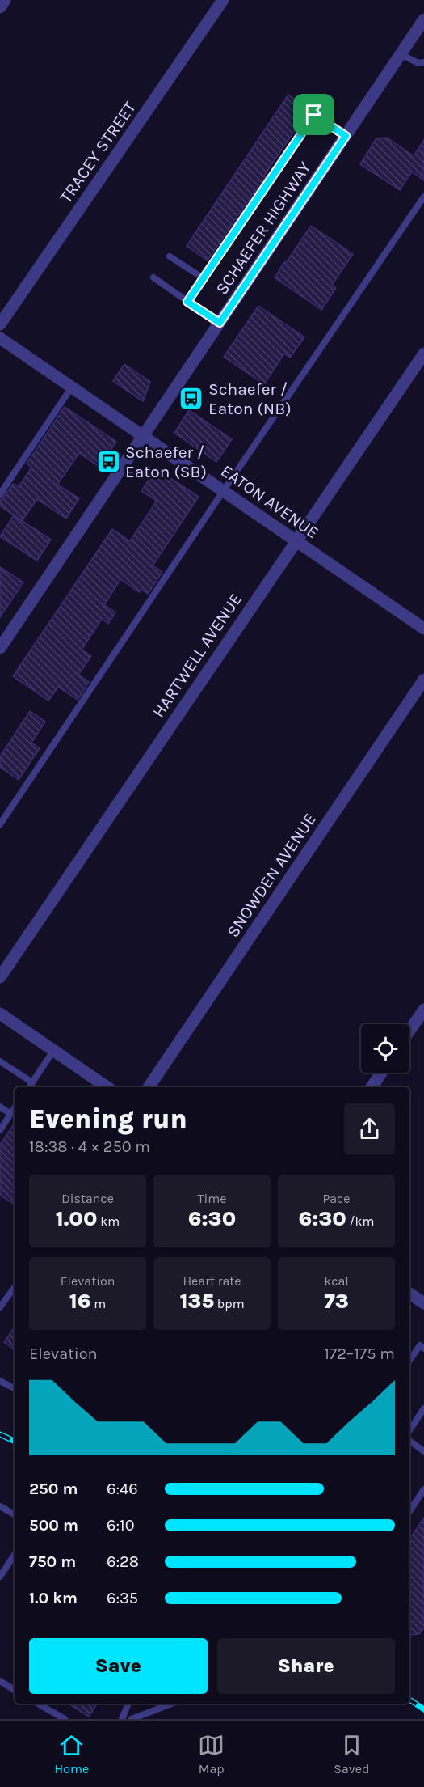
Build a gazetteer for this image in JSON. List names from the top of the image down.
{
  "streets": {
    "street": [
      "TRACEY STREET",
      "SCHAEFER HIGHWAY",
      "EATON AVENUE",
      "HARTWELL AVENUE",
      "SNOWDEN AVENUE"
    ]
  },
  "crossings": [
    ["SCHAEFER HIGHWAY", "EATON AVENUE"],
    ["EATON AVENUE", "HARTWELL AVENUE"]
  ],
  "places": {
    "bus stop": ["Schaefer / Eaton (NB)", "Schaefer / Eaton (SB)"]
  },
  "page": {
    "heading": ["Evening run", "18:38 · 4 × 250 m"],
    "stats": [
      ["Distance", "1.00 km"],
      ["Time", "6:30"],
      ["Pace", "6:30 /km"],
      ["Elevation", "16 m"],
      ["Heart rate", "135 bpm"],
      ["kcal", "73"]
    ],
    "chart": ["Elevation", "172–175 m"],
    "list": [
      {
        "name": "250 m",
        "note": "6:46"
      },
      {
        "name": "500 m",
        "note": "6:10"
      },
      {
        "name": "750 m",
        "note": "6:28"
      },
      {
        "name": "1.0 km",
        "note": "6:35"
      }
    ],
    "buttons": ["Save", "Share"],
    "tabs": ["Home", "Map", "Saved"]
  }
}
